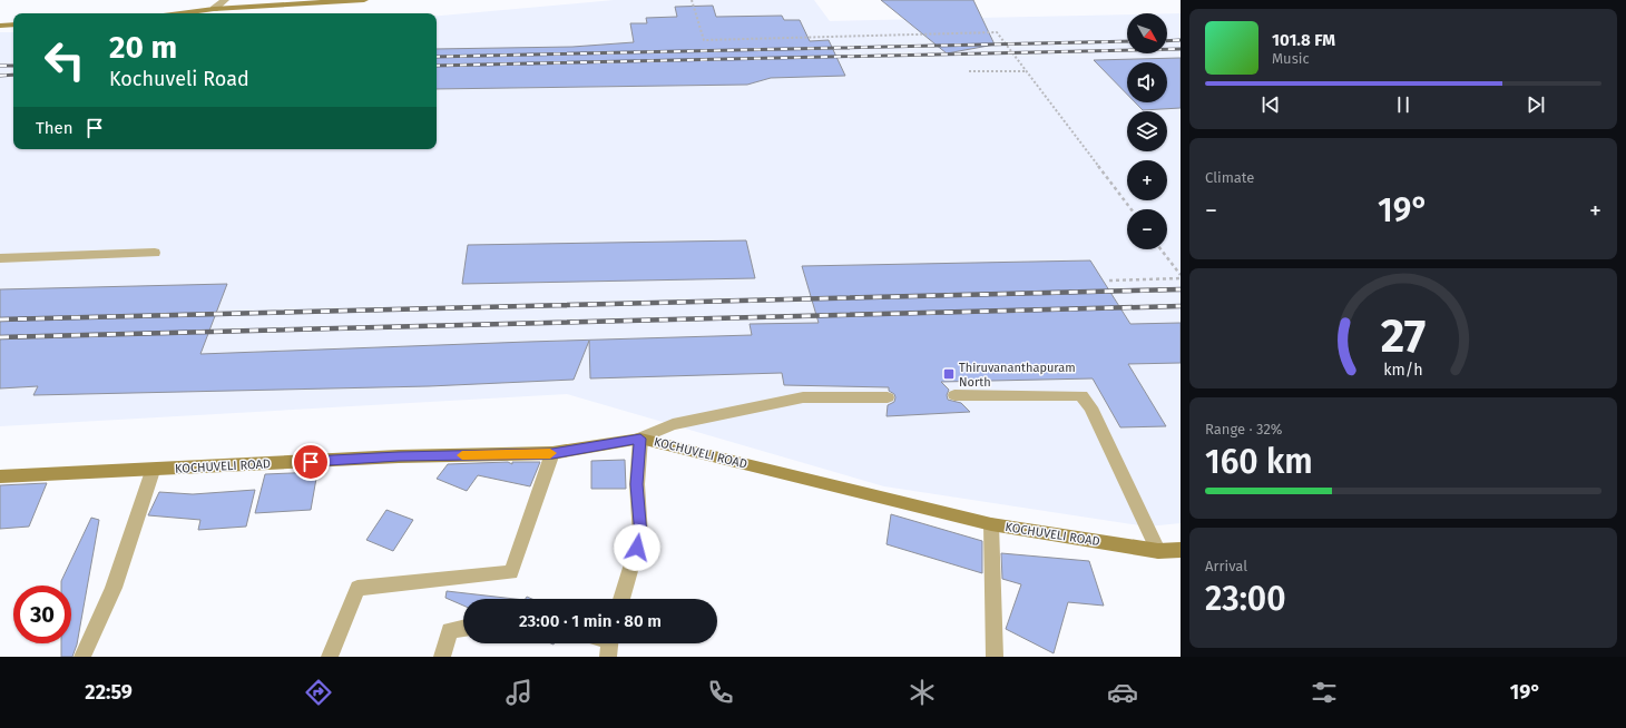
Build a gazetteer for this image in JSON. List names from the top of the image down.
{
  "streets": {
    "street": ["KOCHUVELI ROAD"]
  },
  "places": {
    "transit": ["Thiruvananthapuram North"]
  },
  "north": "bottom right",
  "page": {
    "map_buttons": ["+", "−"],
    "turn": ["20 m", "Kochuveli Road"],
    "song": ["101.8 FM", "Music"],
    "then": "Then",
    "tile": [
      "Climate",
      ["Range · 32%", "160 km"],
      ["Arrival", "23:00"]
    ],
    "heat": ["−", "19°", "+"],
    "limit": "30",
    "trip": "23:00 · 1 min · 80 m",
    "tabs": ["22:59", "19°"],
    "gauge": ["27", "km/h"]
  }
}
